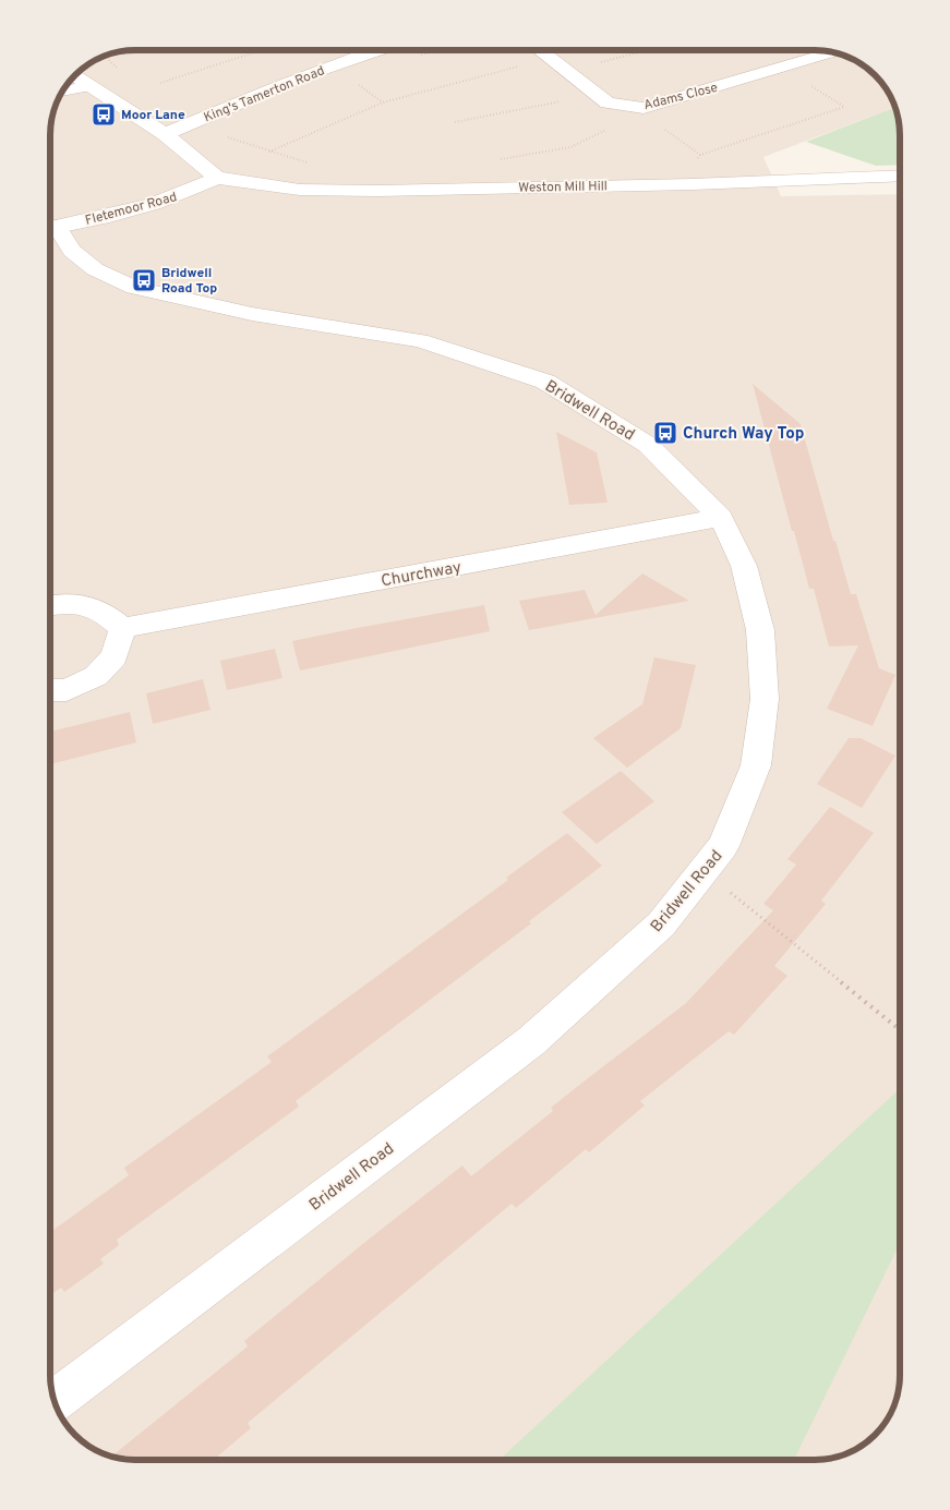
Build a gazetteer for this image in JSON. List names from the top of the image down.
{
  "streets": {
    "street": [
      "King's Tamerton Road",
      "Adams Close",
      "Weston Mill Hill",
      "Fletemoor Road",
      "Bridwell Road",
      "Churchway"
    ]
  },
  "crossings": [
    ["Weston Mill Hill", "Fletemoor Road"],
    ["Bridwell Road", "Churchway"]
  ],
  "places": {
    "bus stop": ["Moor Lane", "Bridwell Road Top", "Church Way Top"]
  }
}
